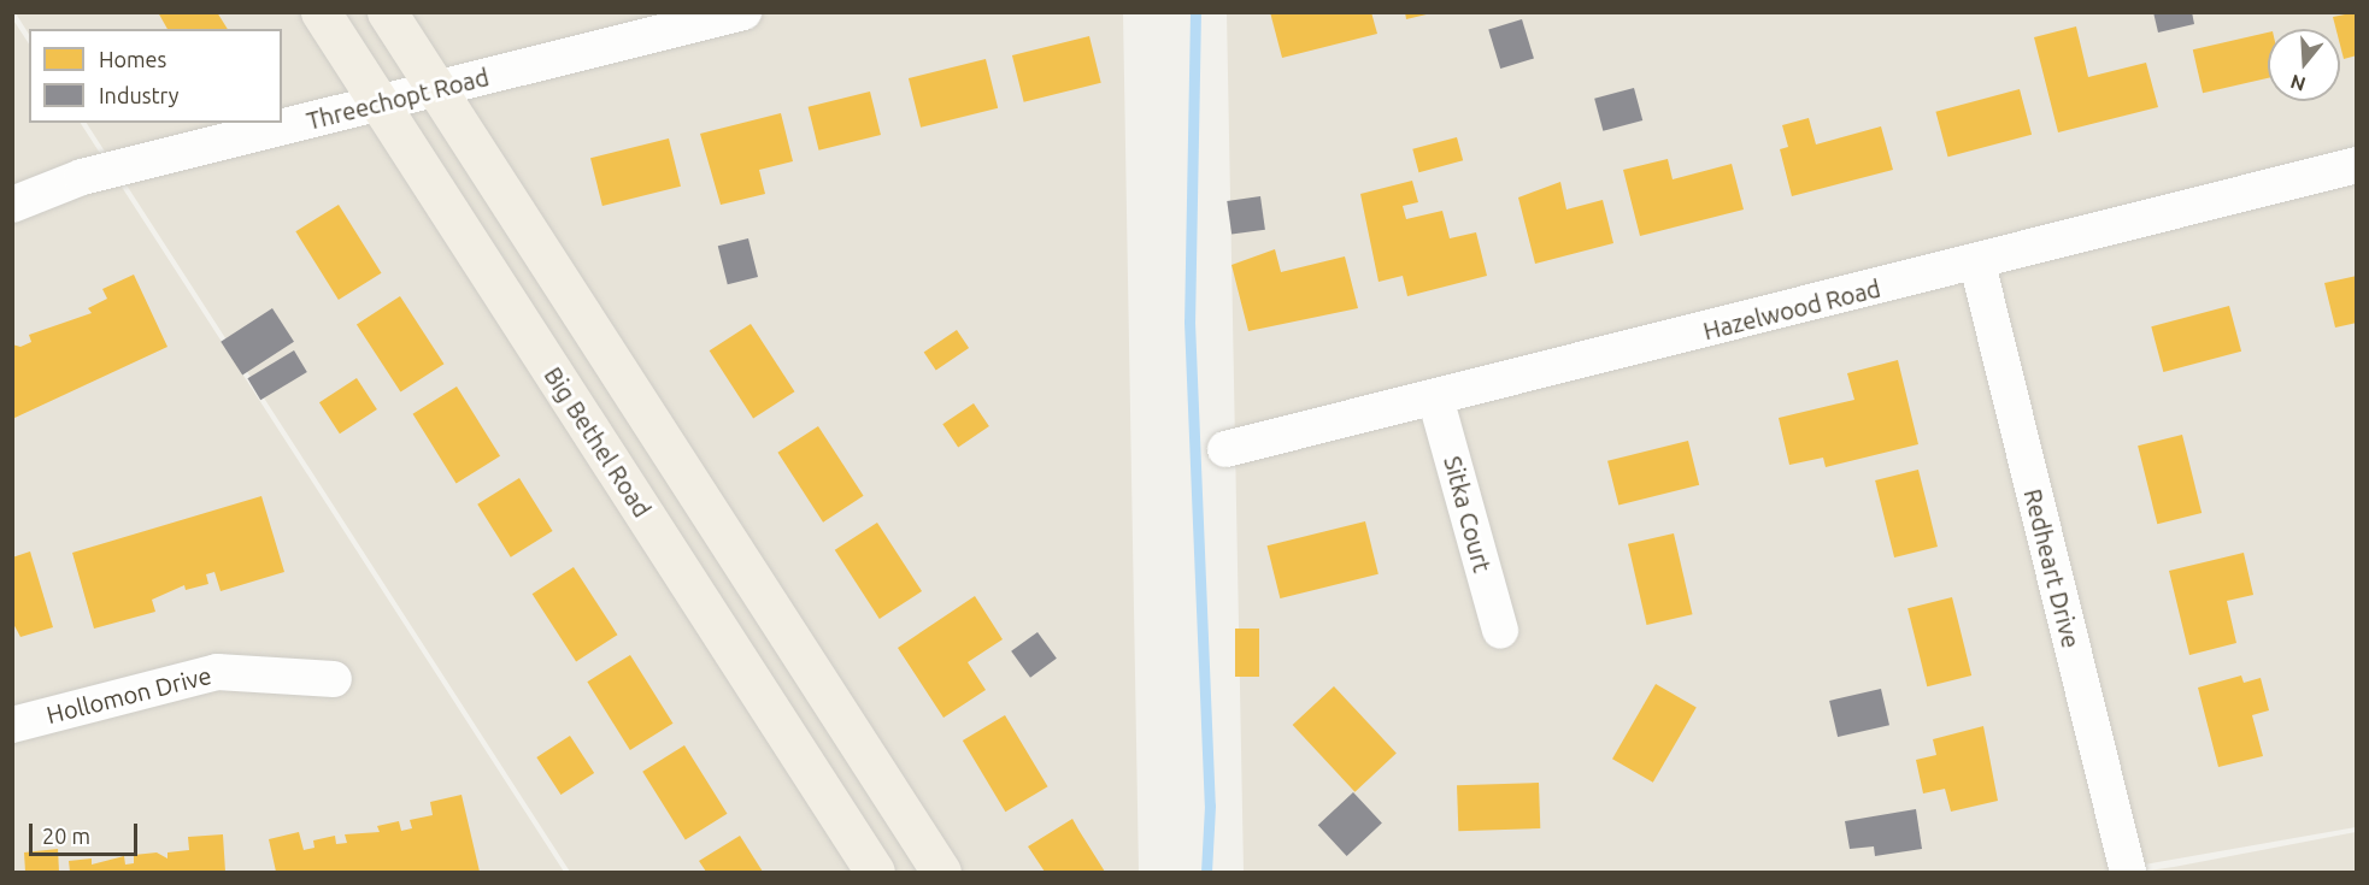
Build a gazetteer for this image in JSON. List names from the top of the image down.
{
  "streets": {
    "main road": ["Big Bethel Road"],
    "street": [
      "Threechopt Road",
      "Hazelwood Road",
      "Sitka Court",
      "Redheart Drive",
      "Hollomon Drive"
    ]
  },
  "crossings": [
    ["Threechopt Road", "Big Bethel Road"],
    ["Hazelwood Road", "Sitka Court"],
    ["Hazelwood Road", "Redheart Drive"]
  ],
  "legend": ["Homes", "Industry"],
  "scale_bar": "20 m",
  "north": "bottom"
}
